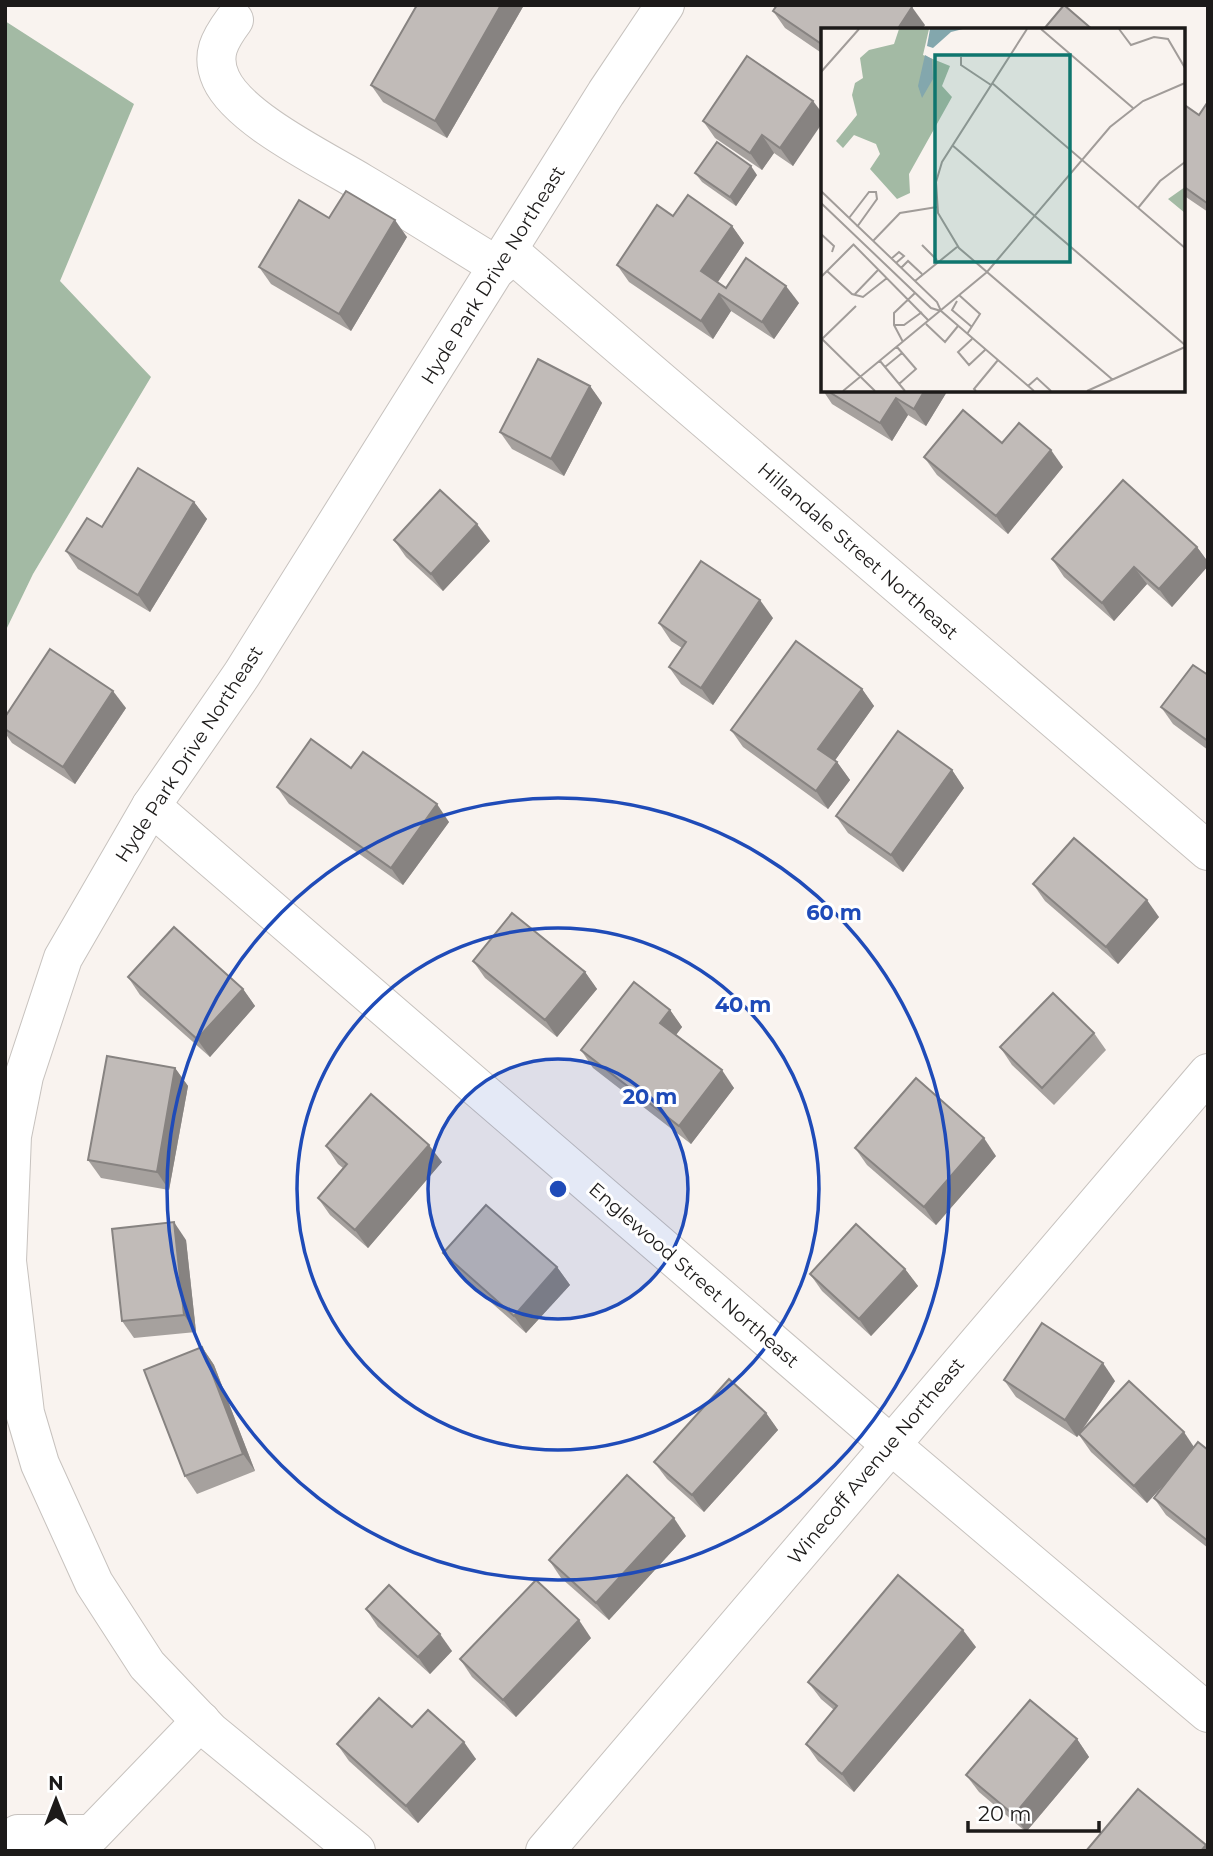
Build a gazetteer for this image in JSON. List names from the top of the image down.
{
  "streets": {
    "street": [
      "Hyde Park Drive Northeast",
      "Hillandale Street Northeast",
      "Englewood Street Northeast",
      "Winecoff Avenue Northeast"
    ]
  },
  "crossings": [
    ["Hyde Park Drive Northeast", "Hillandale Street Northeast"],
    ["Hyde Park Drive Northeast", "Englewood Street Northeast"],
    ["Englewood Street Northeast", "Winecoff Avenue Northeast"]
  ],
  "scale_bar": "20 m",
  "north": "top",
  "rings": ["60 m", "40 m", "20 m"]
}
